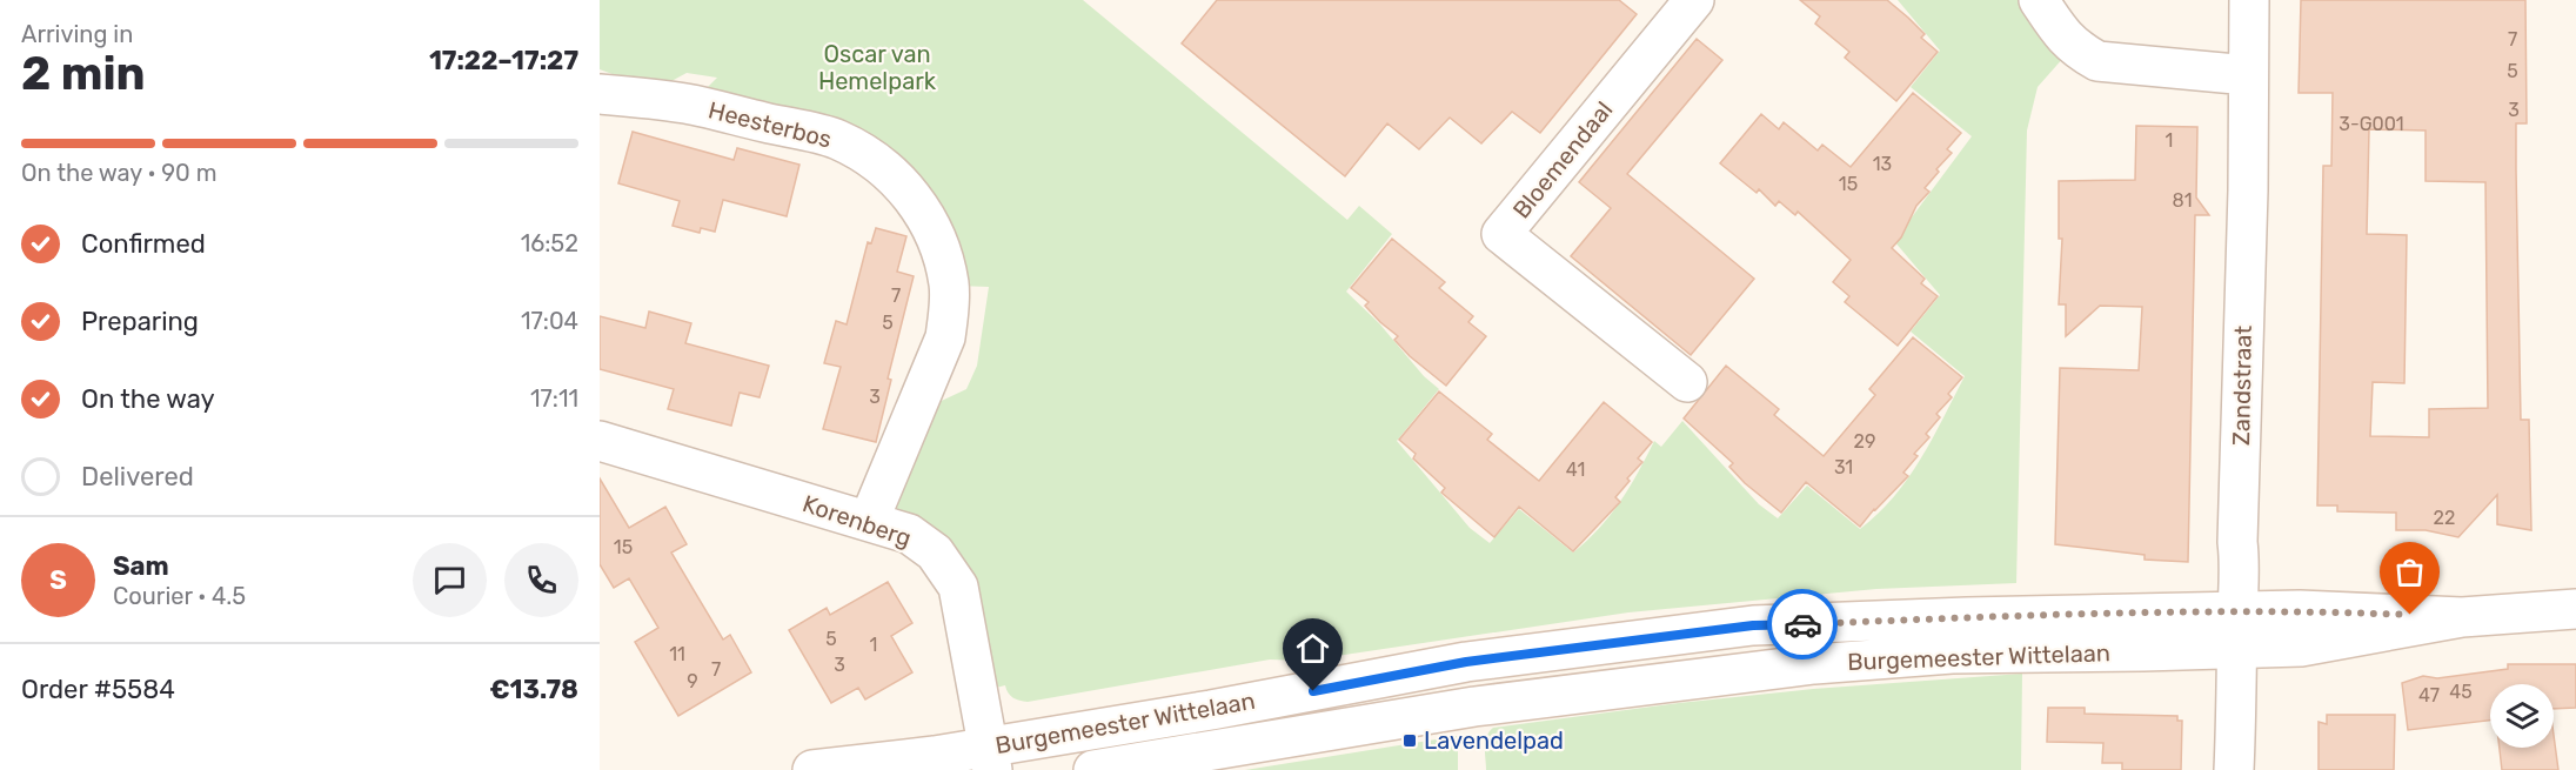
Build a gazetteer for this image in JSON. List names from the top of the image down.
{
  "streets": {
    "street": [
      "Heesterbos",
      "Bloemendaal",
      "Zandstraat",
      "Korenberg",
      "Burgemeester Wittelaan"
    ]
  },
  "crossings": [
    ["Heesterbos", "Korenberg"],
    ["Zandstraat", "Burgemeester Wittelaan"],
    ["Korenberg", "Burgemeester Wittelaan"]
  ],
  "parks": ["Oscar van Hemelpark"],
  "places": {
    "transit": ["Lavendelpad"]
  },
  "house_numbers": [
    "7",
    "5",
    "3",
    "3-G001",
    "1",
    "13",
    "15",
    "81",
    "7",
    "5",
    "3",
    "29",
    "31",
    "41",
    "22",
    "15",
    "5",
    "1",
    "11",
    "3",
    "7",
    "9",
    "45",
    "47"
  ],
  "page": {
    "heading": ["2 min", "Arriving in", "17:22–17:27"],
    "panel": [
      "Sam",
      "Courier · 4.5",
      "Order #5584",
      "€13.78"
    ],
    "bar": "On the way · 90 m",
    "list": [
      ["Confirmed", "16:52"],
      ["Preparing", "17:04"],
      ["On the way", "17:11"],
      "Delivered"
    ],
    "round": "S"
  }
}
